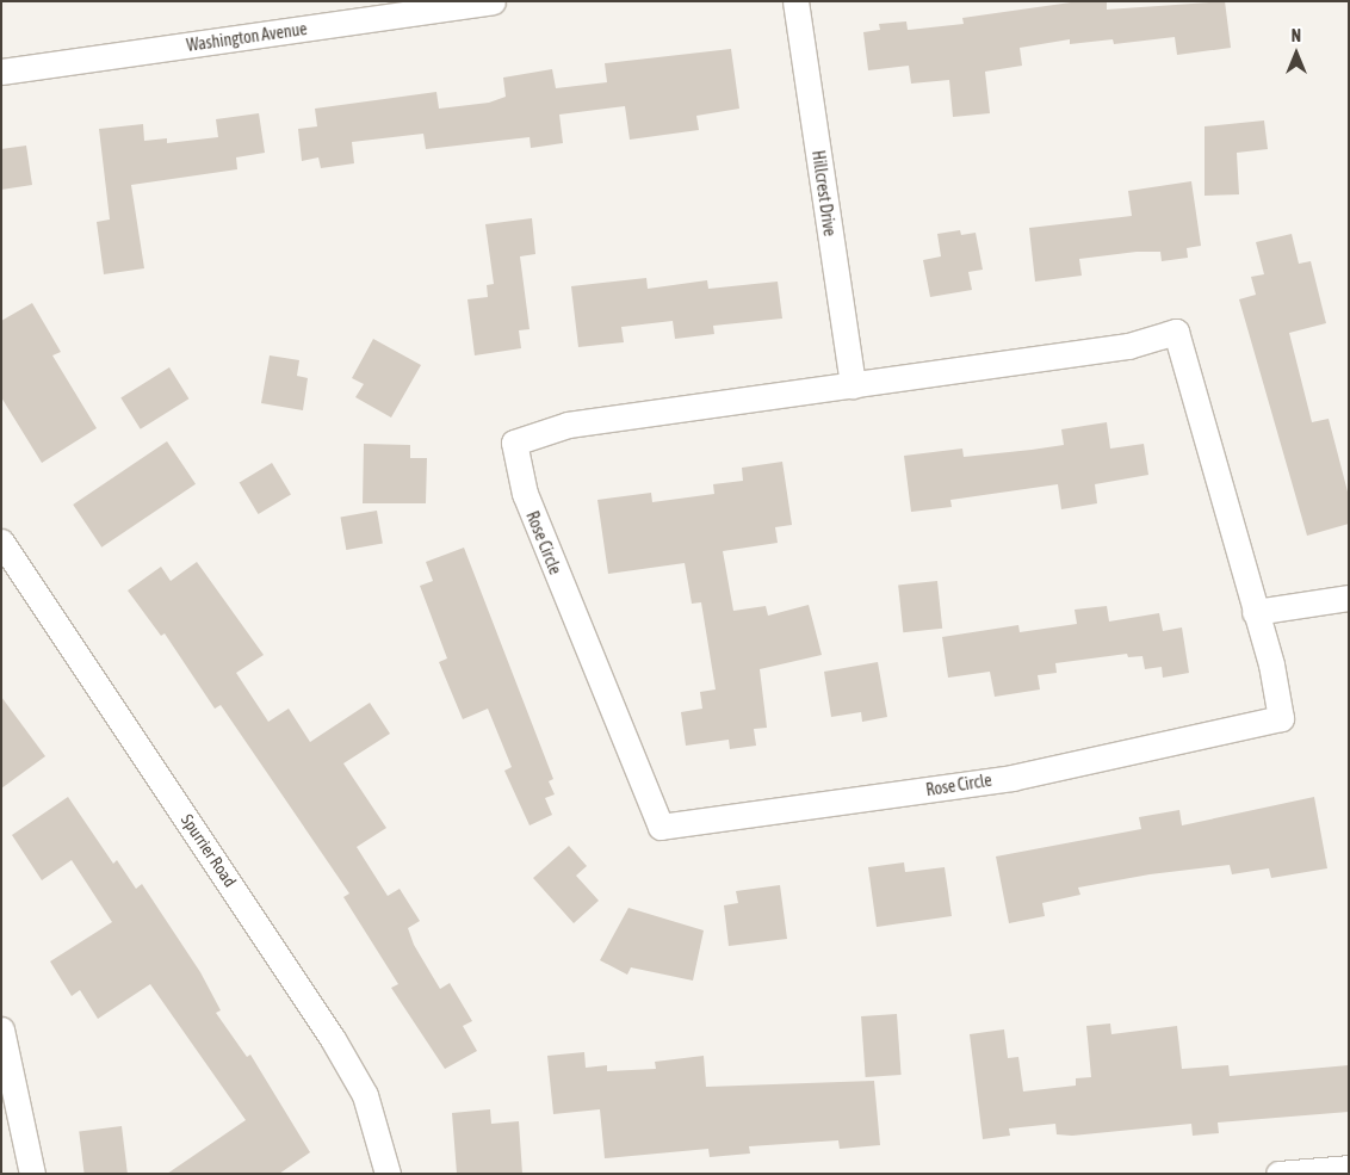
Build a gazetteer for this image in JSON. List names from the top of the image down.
{
  "streets": {
    "street": [
      "Washington Avenue",
      "Hillcrest Drive",
      "Rose Circle",
      "Spurrier Road"
    ]
  },
  "crossings": [
    ["Hillcrest Drive", "Rose Circle"]
  ],
  "north": "top"
}
